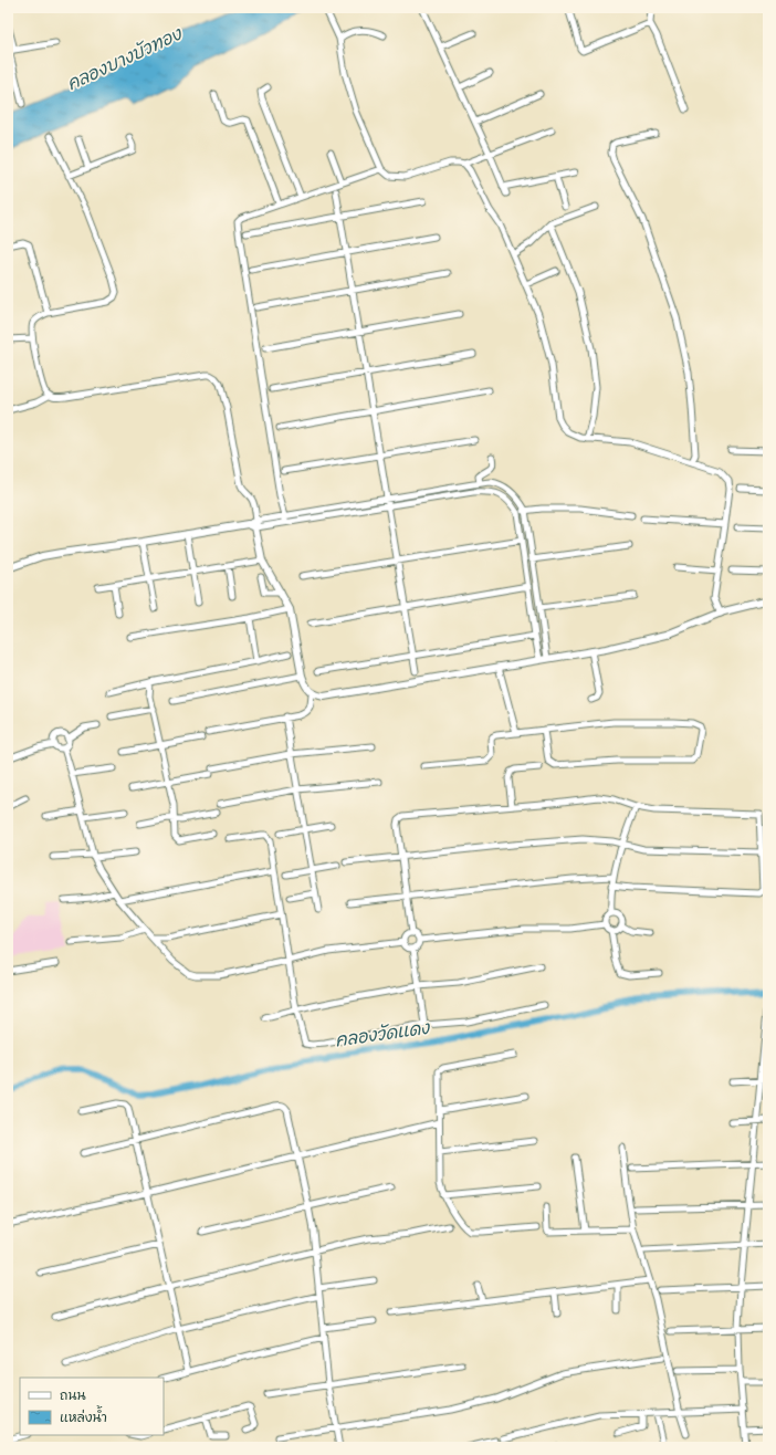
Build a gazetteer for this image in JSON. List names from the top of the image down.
{
  "water": ["คลองบางบัวทอง", "คลองวัดแดง"],
  "legend": ["ถนน", "แหล่งน้ำ"]
}
